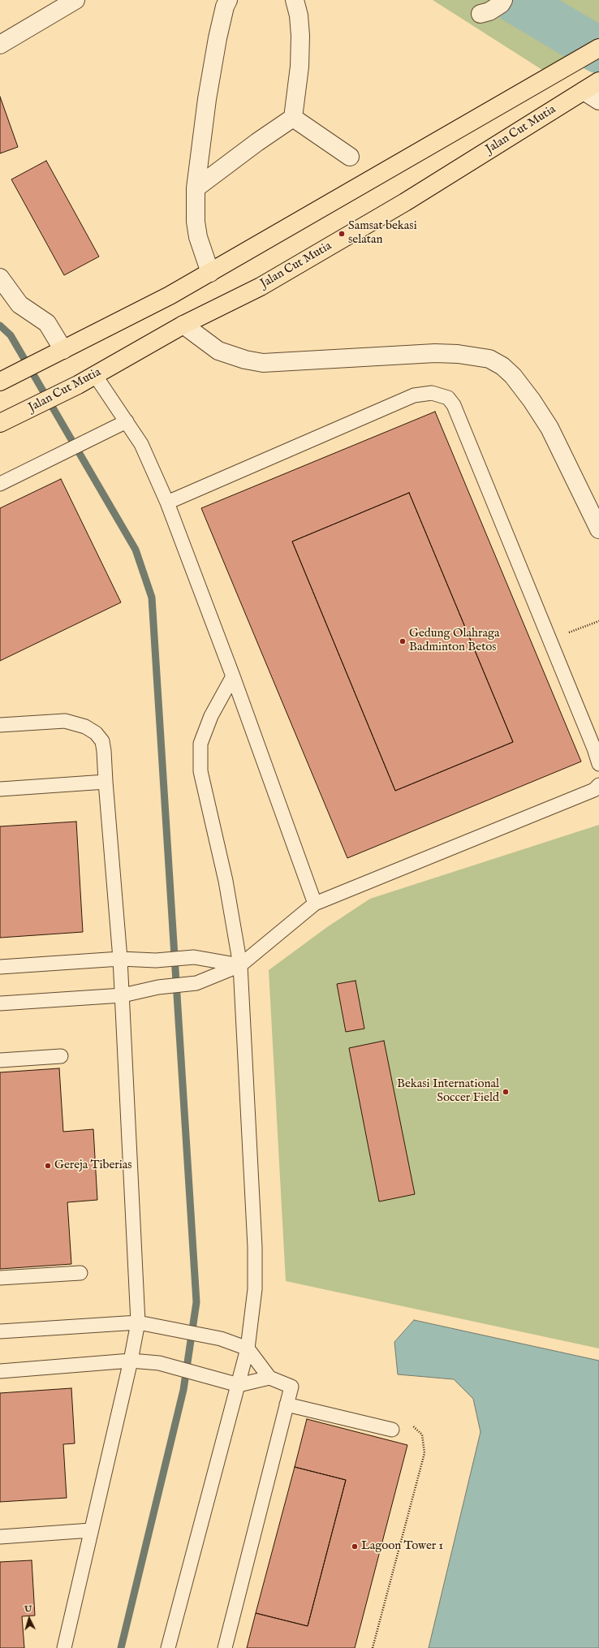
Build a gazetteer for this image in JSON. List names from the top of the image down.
{
  "streets": {
    "highway": ["Jalan Cut Mutia"]
  },
  "places": [
    "Samsat bekasi selatan",
    "Gedung Olahraga Badminton Betos",
    "Bekasi International Soccer Field",
    "Gereja Tiberias",
    "Lagoon Tower 1"
  ],
  "north": "top"
}
